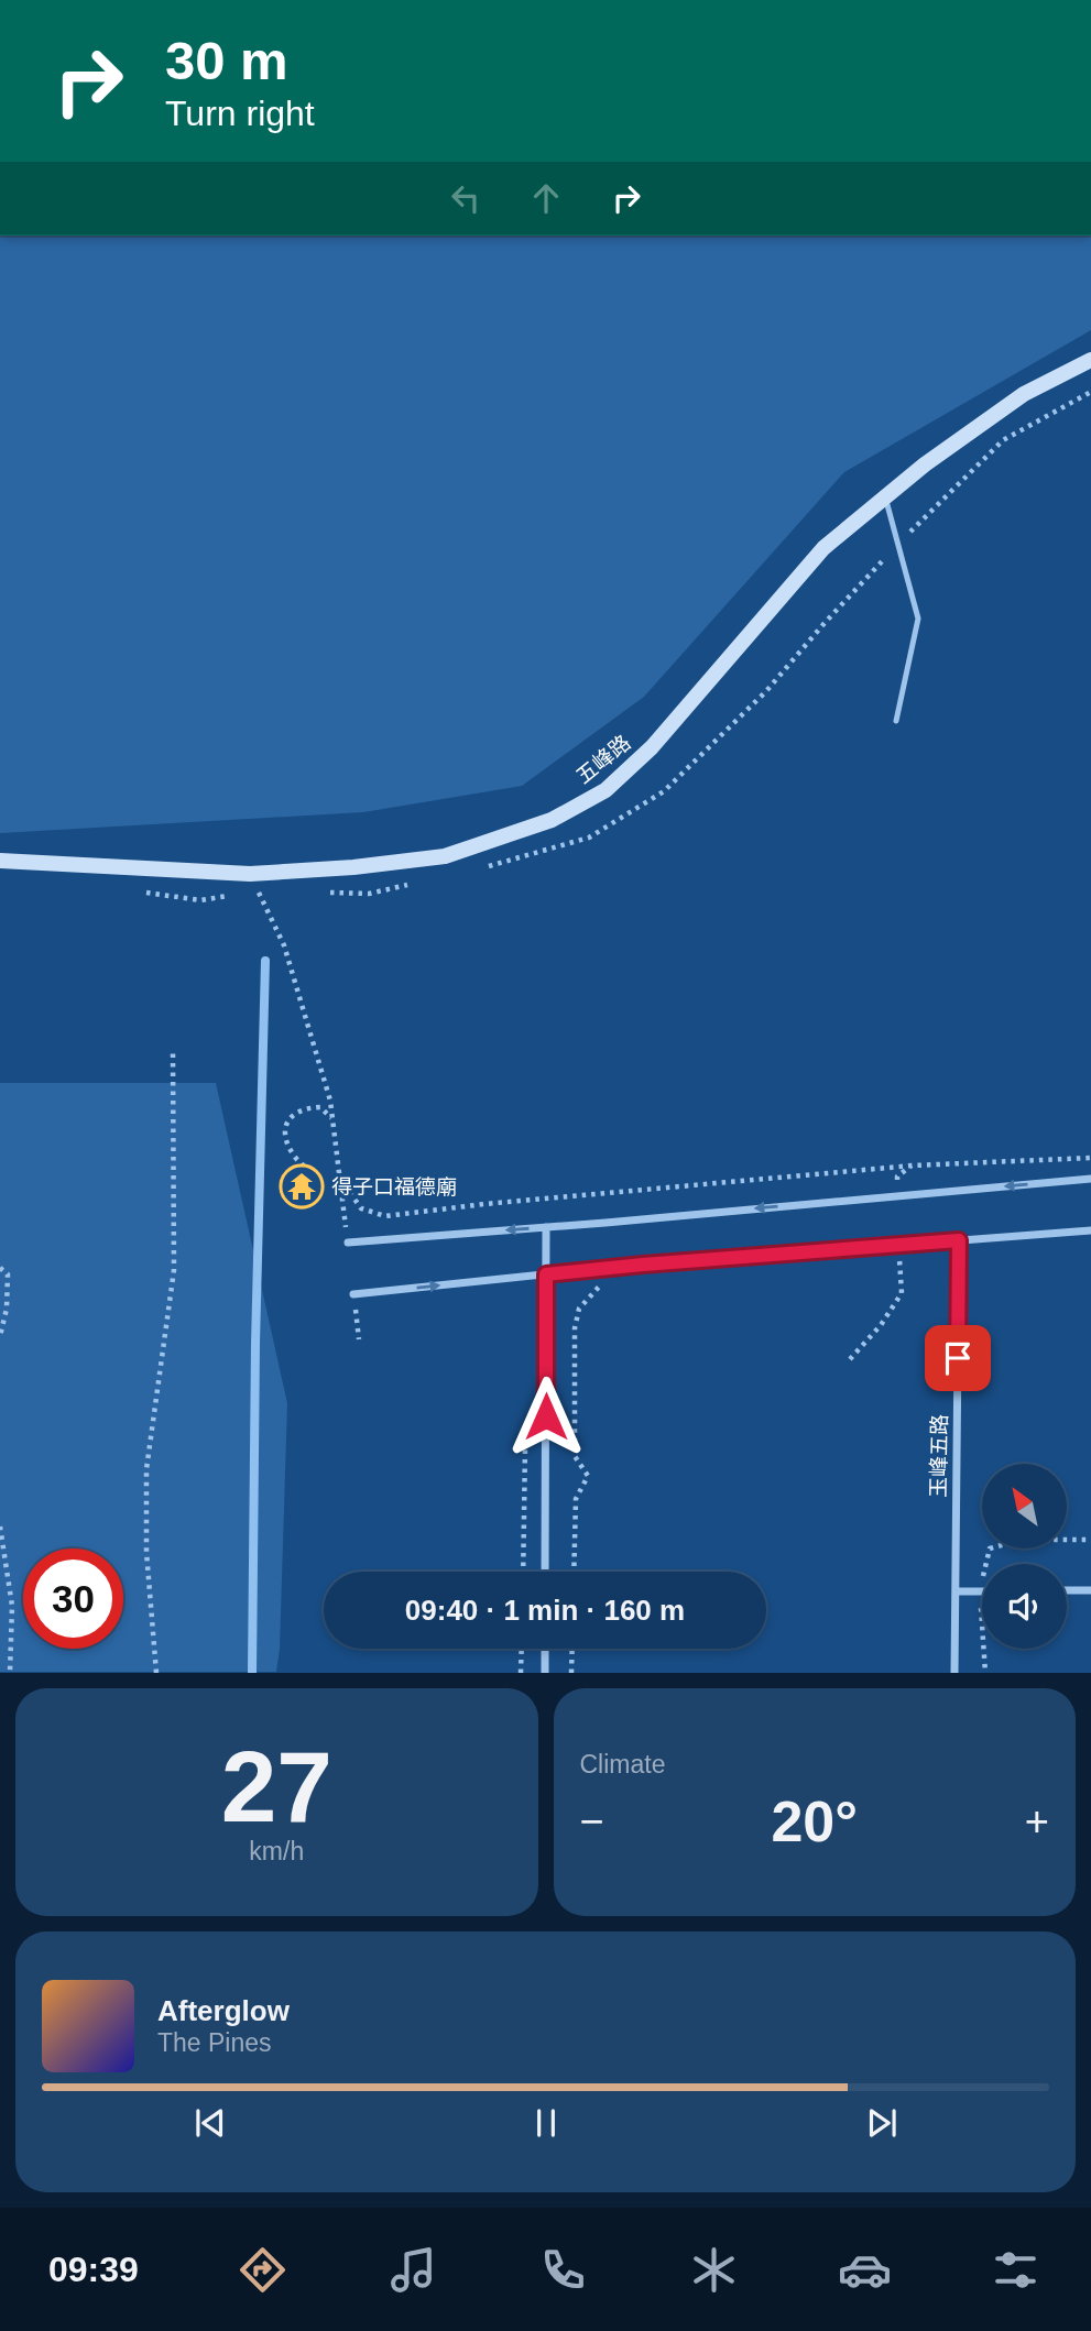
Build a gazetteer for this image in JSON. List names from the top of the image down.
{
  "streets": {
    "street": ["五峰路", "玉峰五路"]
  },
  "places": {
    "temple": ["得子口福德廟"]
  },
  "north": "top left",
  "page": {
    "turn": ["30 m", "Turn right"],
    "limit": "30",
    "trip": "09:40 · 1 min · 160 m",
    "tile": [
      ["27", "km/h"],
      "Climate"
    ],
    "heat": ["−", "20°", "+"],
    "song": ["Afterglow", "The Pines"],
    "tabs": "09:39"
  }
}
